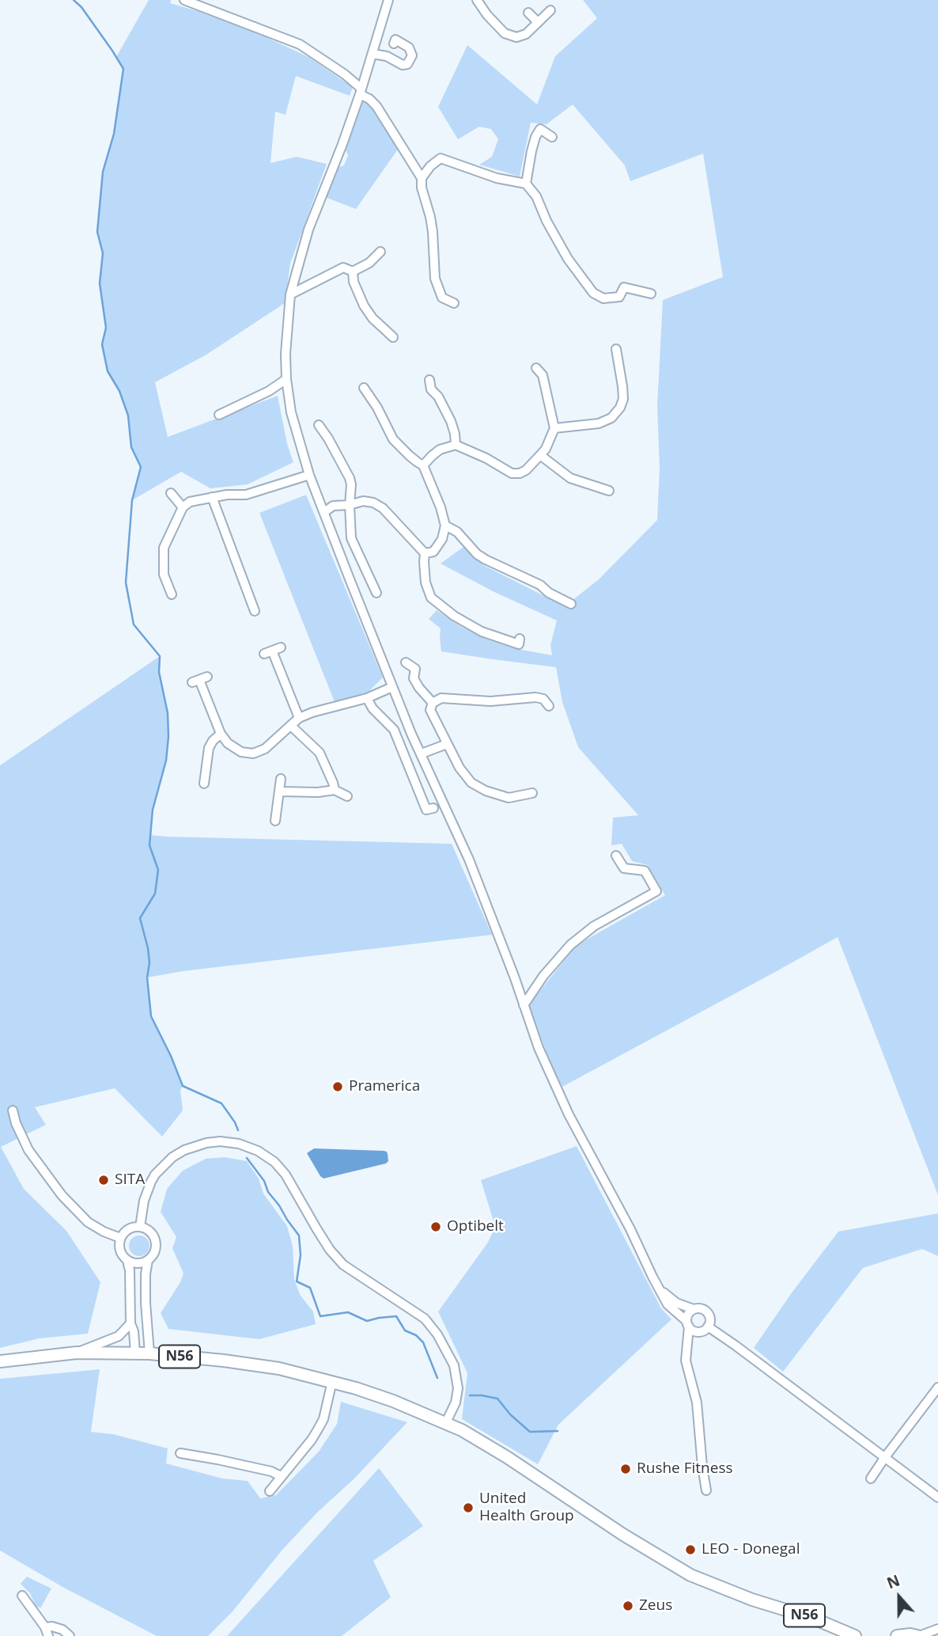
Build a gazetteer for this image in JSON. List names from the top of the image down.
{
  "streets": {
    "main road": ["N56"]
  },
  "places": [
    "Pramerica",
    "SITA",
    "Optibelt",
    "Rushe Fitness",
    "United Health Group",
    "LEO - Donegal",
    "Zeus"
  ],
  "north": "top"
}
